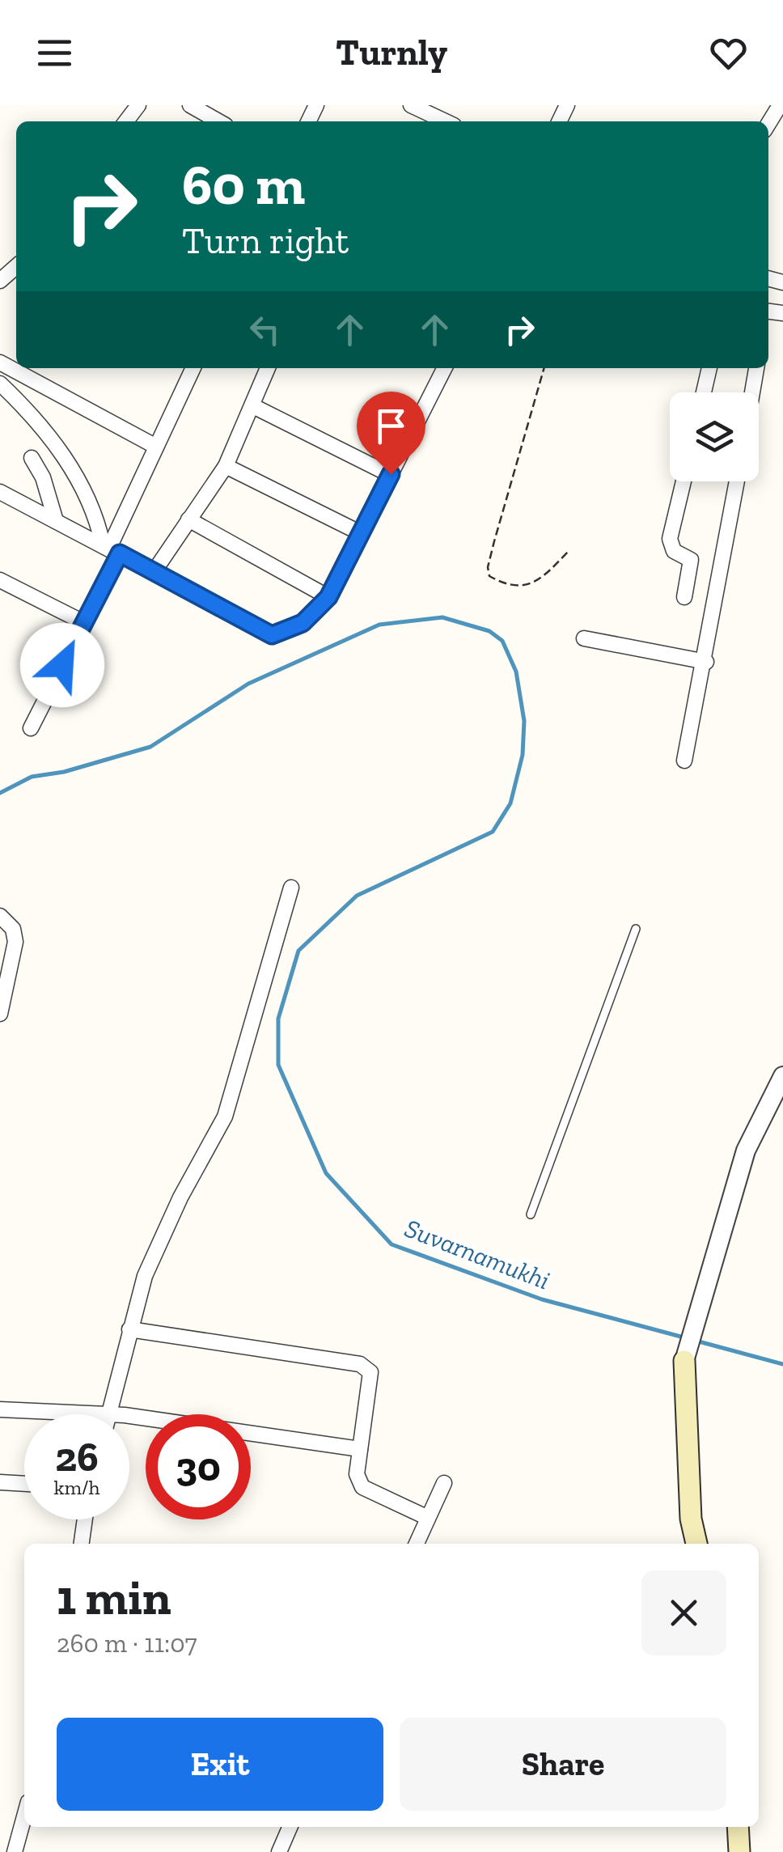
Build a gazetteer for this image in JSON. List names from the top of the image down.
{
  "water": ["Suvarnamukhi"],
  "page": {
    "header": "Turnly",
    "turn": ["60 m", "Turn right"],
    "speed": "26 km/h",
    "limit": "30",
    "heading": ["1 min", "260 m · 11:07"],
    "buttons": ["Exit", "Share"]
  }
}
